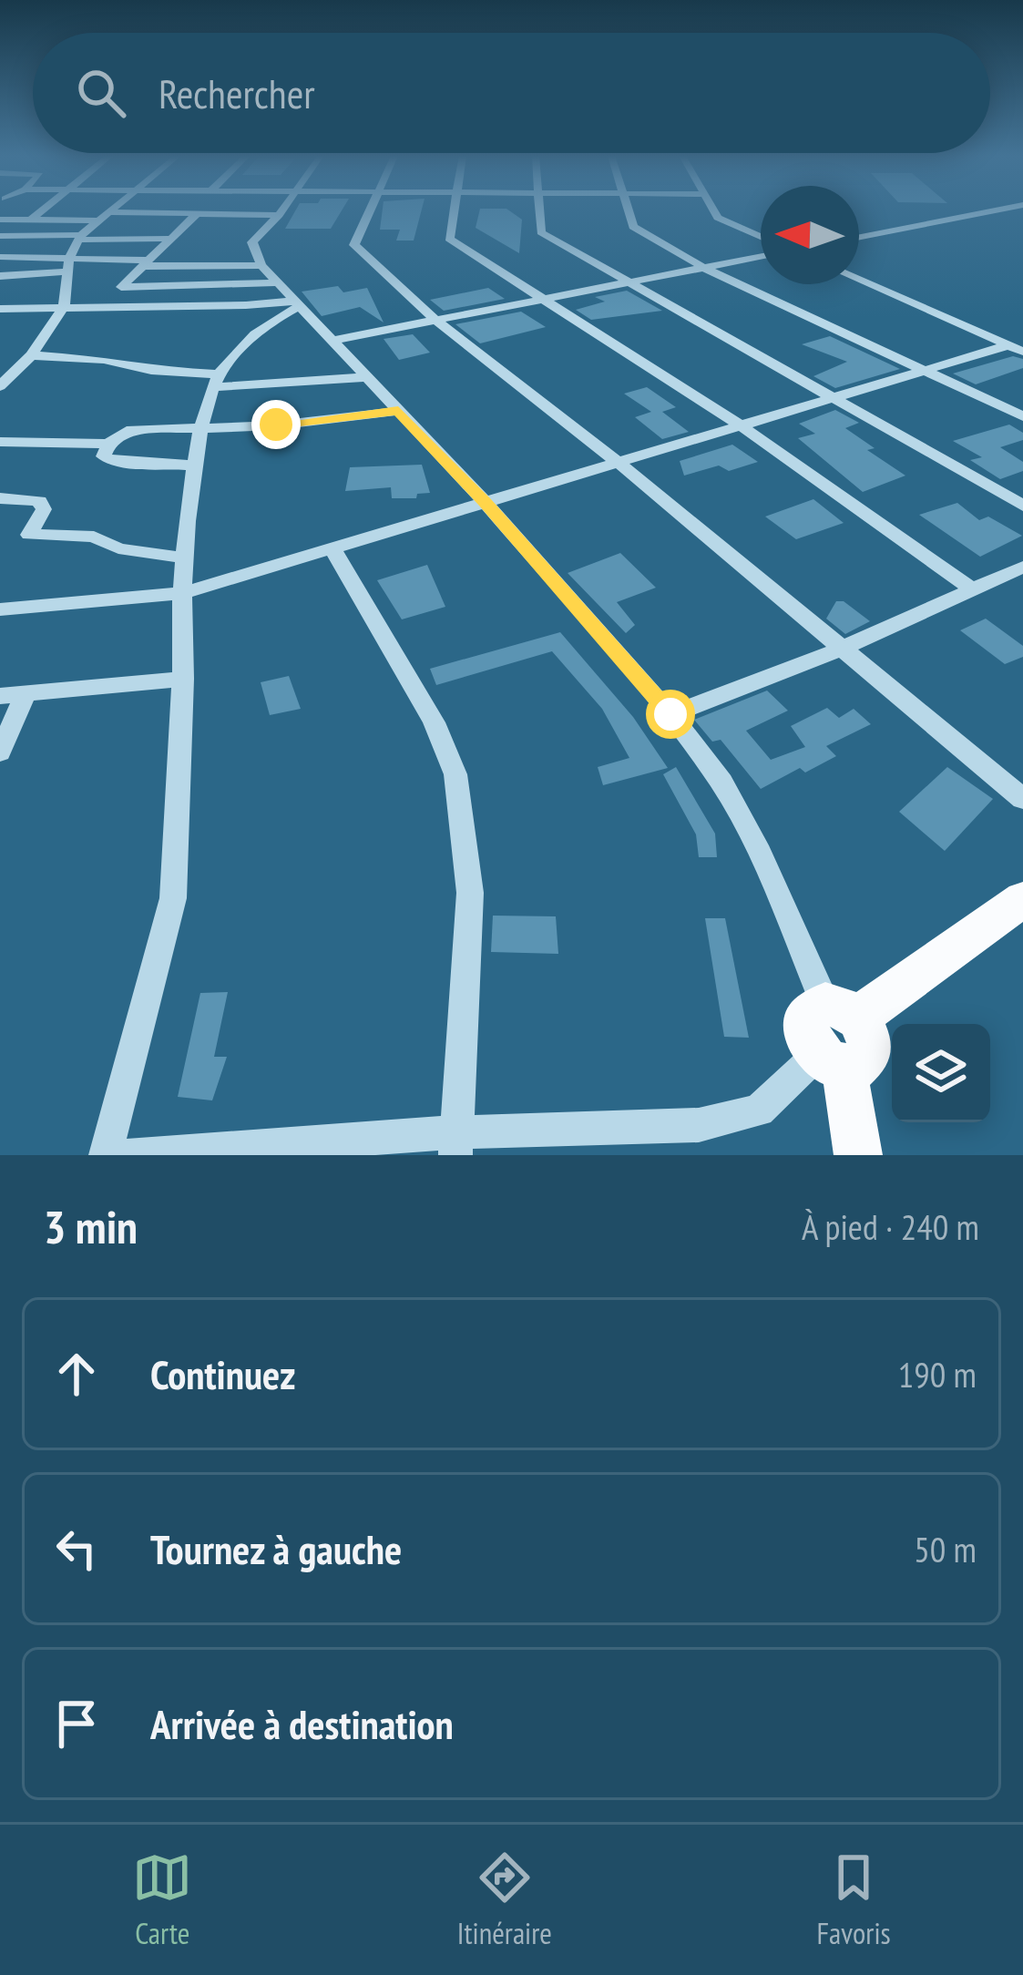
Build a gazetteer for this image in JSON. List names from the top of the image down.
{
  "north": "left",
  "page": {
    "search": "Rechercher",
    "heading": ["3 min", "À pied · 240 m"],
    "list": [
      ["Continuez", "190 m"],
      ["Tournez à gauche", "50 m"],
      "Arrivée à destination"
    ],
    "nav": ["Carte", "Itinéraire", "Favoris"]
  }
}
